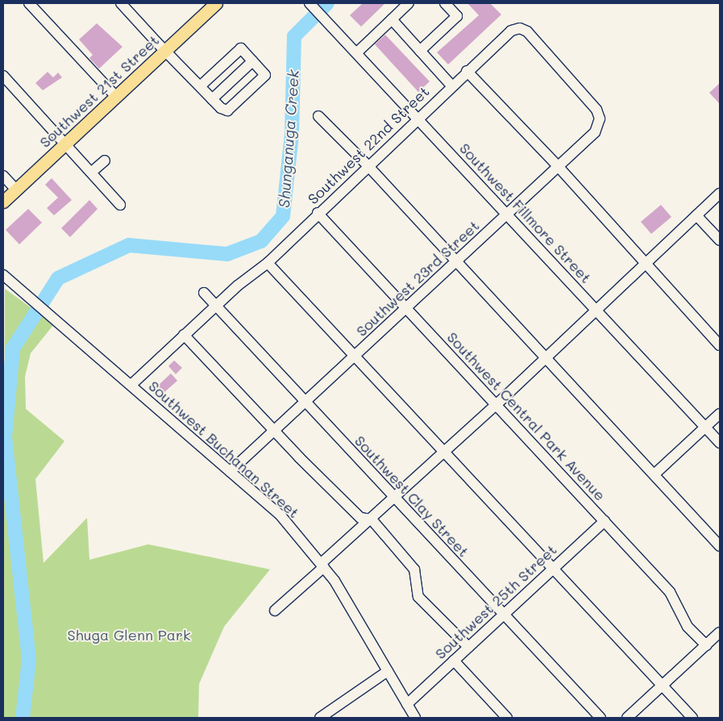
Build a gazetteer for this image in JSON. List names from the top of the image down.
{
  "streets": {
    "main road": ["Southwest 21st Street"],
    "street": [
      "Southwest 22nd Street",
      "Southwest Fillmore Street",
      "Southwest 23rd Street",
      "Southwest Central Park Avenue",
      "Southwest Buchanan Street",
      "Southwest Clay Street",
      "Southwest 25th Street"
    ]
  },
  "crossings": [
    ["Southwest 22nd Street", "Southwest Fillmore Street"],
    ["Southwest 22nd Street", "Southwest 23rd Street"],
    ["Southwest 22nd Street", "Southwest Central Park Avenue"],
    ["Southwest 22nd Street", "Southwest Buchanan Street"],
    ["Southwest 22nd Street", "Southwest Clay Street"],
    ["Southwest Fillmore Street", "Southwest 23rd Street"],
    ["Southwest 23rd Street", "Southwest Central Park Avenue"],
    ["Southwest 23rd Street", "Southwest Buchanan Street"],
    ["Southwest 23rd Street", "Southwest Clay Street"],
    ["Southwest Central Park Avenue", "Southwest 25th Street"],
    ["Southwest Buchanan Street", "Southwest 25th Street"],
    ["Southwest Clay Street", "Southwest 25th Street"]
  ],
  "water": ["Shunganuga Creek"],
  "parks": ["Shuga Glenn Park"]
}
